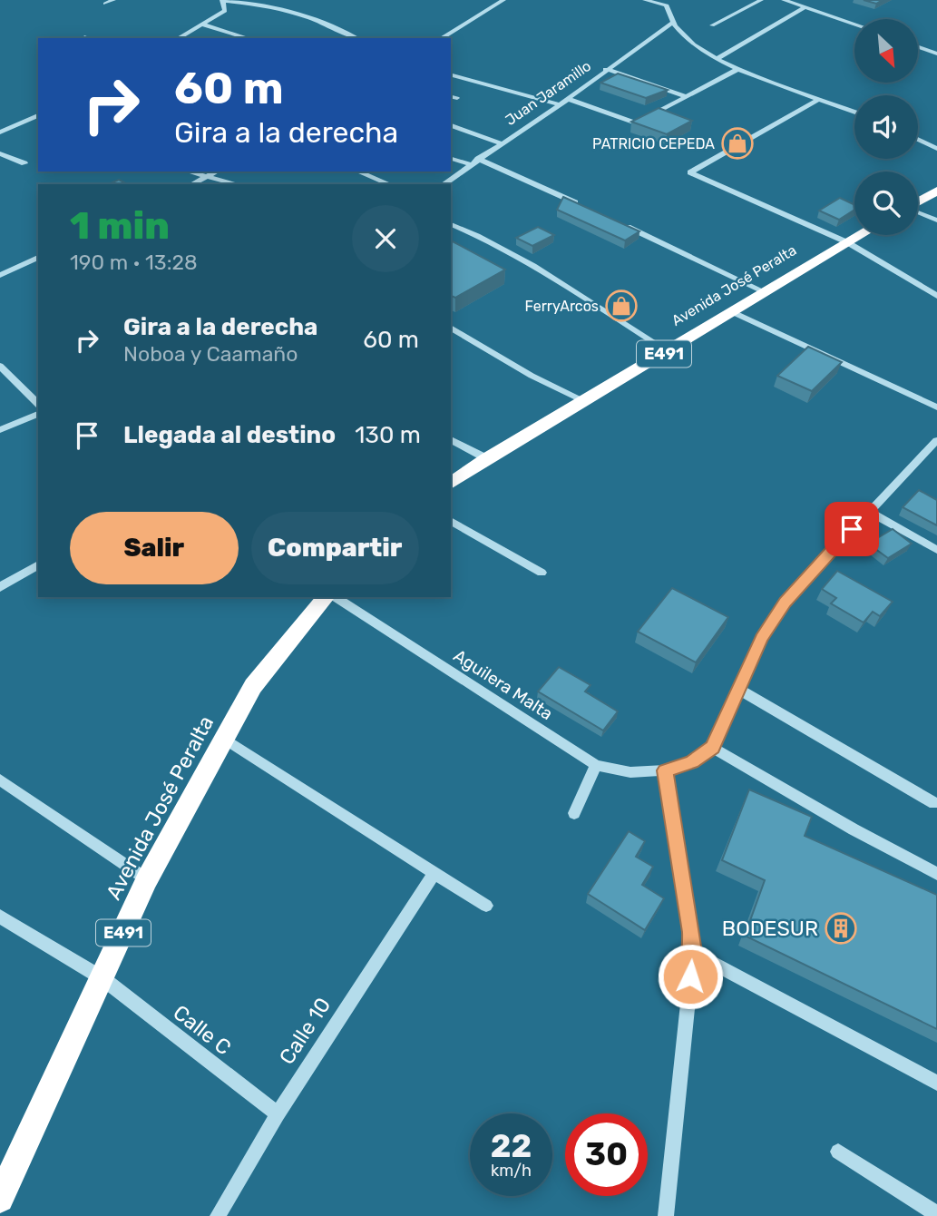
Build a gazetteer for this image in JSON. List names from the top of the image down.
{
  "streets": {
    "highway": ["Avenida José Peralta", "E491"],
    "street": [
      "Juan Jaramillo",
      "Aguilera Malta",
      "Calle C",
      "Calle 10"
    ]
  },
  "crossings": [
    ["Avenida José Peralta", "Calle C"],
    ["Calle C", "Calle 10"]
  ],
  "places": {
    "shop": ["PATRICIO CEPEDA", "FerryArcos"],
    "building": ["BODESUR"]
  },
  "north": "bottom right",
  "page": {
    "turn": ["60 m", "Gira a la derecha"],
    "heading": ["1 min", "190 m · 13:28"],
    "list": [
      {
        "name": "Gira a la derecha",
        "note": "Noboa y Caamaño",
        "value": "60 m"
      },
      {
        "name": "Llegada al destino",
        "value": "130 m"
      }
    ],
    "buttons": ["Salir", "Compartir"],
    "speed": "22 km/h",
    "limit": "30"
  }
}
